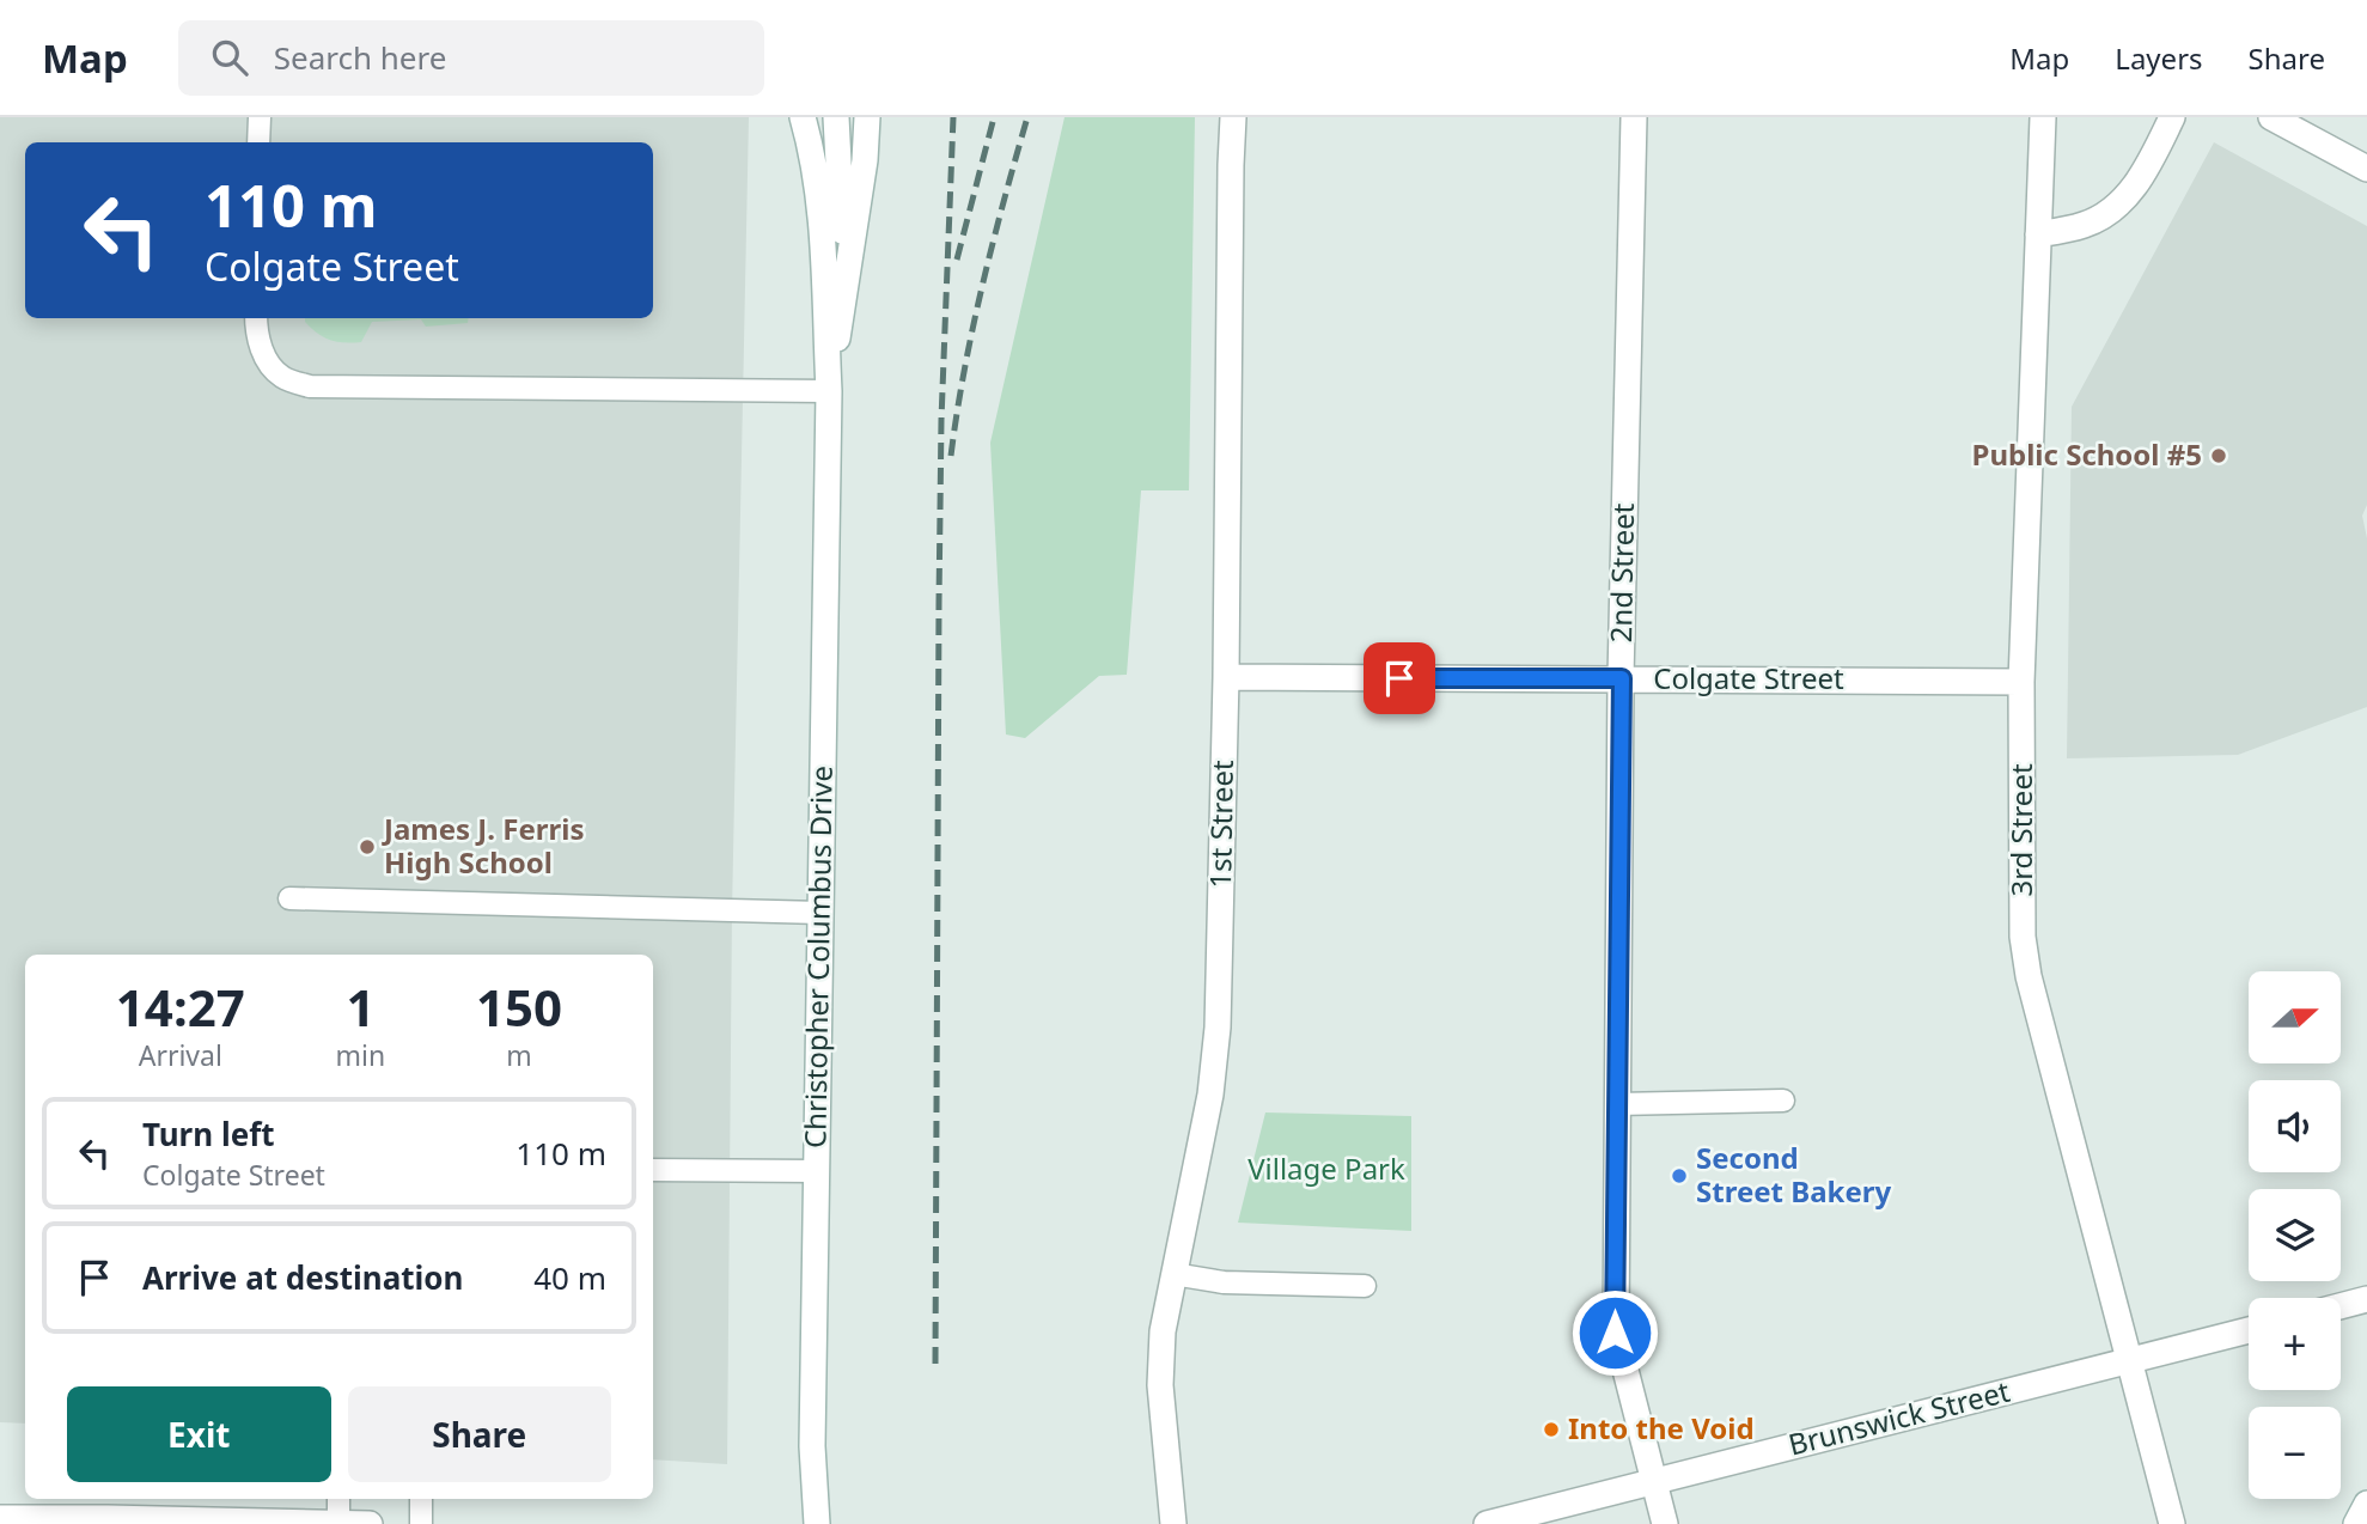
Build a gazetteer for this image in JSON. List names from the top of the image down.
{
  "streets": {
    "street": [
      "2nd Street",
      "Colgate Street",
      "1st Street",
      "3rd Street",
      "Christopher Columbus Drive",
      "Brunswick Street"
    ]
  },
  "crossings": [
    ["2nd Street", "Colgate Street"],
    ["2nd Street", "Brunswick Street"],
    ["Colgate Street", "1st Street"],
    ["Colgate Street", "3rd Street"],
    ["3rd Street", "Brunswick Street"]
  ],
  "parks": ["Village Park"],
  "places": [
    "Public School #5",
    "James J. Ferris High School",
    "Second Street Bakery",
    "Into the Void"
  ],
  "north": "right",
  "page": {
    "header": "Map",
    "search": "Search here",
    "nav": ["Map", "Layers", "Share"],
    "turn": ["110 m", "Colgate Street"],
    "eta": [
      "14:27",
      "Arrival",
      "1",
      "min",
      "150",
      "m"
    ],
    "map_buttons": ["+", "−"],
    "list": [
      {
        "name": "Turn left",
        "note": "Colgate Street",
        "value": "110 m"
      },
      {
        "name": "Arrive at destination",
        "value": "40 m"
      }
    ],
    "buttons": ["Exit", "Share"]
  }
}
